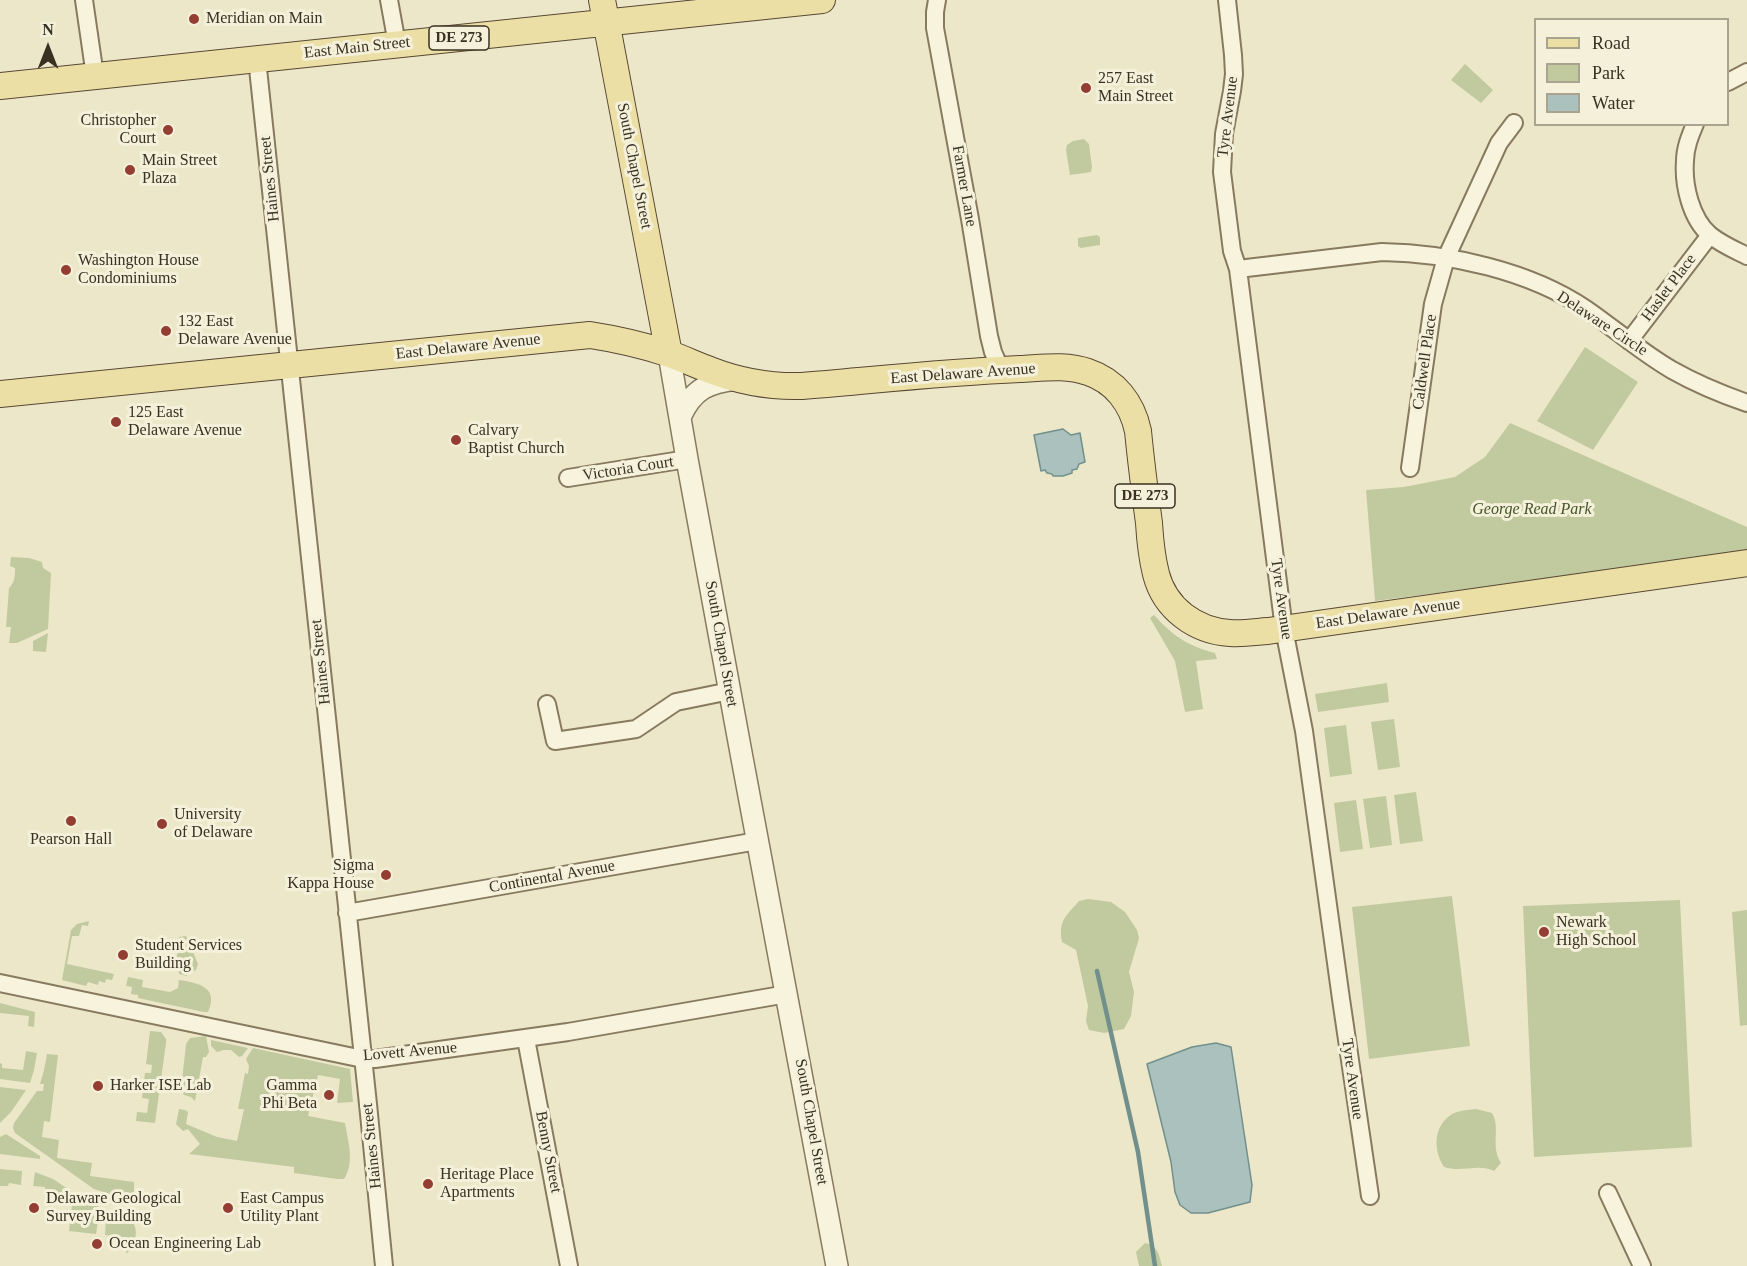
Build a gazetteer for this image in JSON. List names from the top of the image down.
{
  "streets": {
    "main road": [
      "DE 273",
      "East Main Street",
      "South Chapel Street",
      "East Delaware Avenue"
    ],
    "street": [
      "Tyre Avenue",
      "Haines Street",
      "Farmer Lane",
      "Haslet Place",
      "Delaware Circle",
      "Caldwell Place",
      "Victoria Court",
      "Continental Avenue",
      "Lovett Avenue",
      "Benny Street"
    ]
  },
  "crossings": [
    ["East Main Street", "South Chapel Street"],
    ["East Main Street", "Haines Street"],
    ["Tyre Avenue", "Delaware Circle"],
    ["Tyre Avenue", "East Delaware Avenue"],
    ["South Chapel Street", "East Delaware Avenue"],
    ["South Chapel Street", "Victoria Court"],
    ["South Chapel Street", "Continental Avenue"],
    ["South Chapel Street", "Lovett Avenue"],
    ["Haines Street", "East Delaware Avenue"],
    ["Haines Street", "Continental Avenue"],
    ["Haines Street", "Lovett Avenue"],
    ["Farmer Lane", "East Delaware Avenue"],
    ["Haslet Place", "Delaware Circle"],
    ["Delaware Circle", "Caldwell Place"],
    ["Lovett Avenue", "Benny Street"]
  ],
  "parks": ["George Read Park"],
  "places": [
    "Meridian on Main",
    "257 East Main Street",
    "Christopher Court",
    "Main Street Plaza",
    "Washington House Condominiums",
    "132 East Delaware Avenue",
    "125 East Delaware Avenue",
    "Calvary Baptist Church",
    "Pearson Hall",
    "University of Delaware",
    "Sigma Kappa House",
    "Newark High School",
    "Student Services Building",
    "Harker ISE Lab",
    "Gamma Phi Beta",
    "Heritage Place Apartments",
    "Delaware Geological Survey Building",
    "East Campus Utility Plant",
    "Ocean Engineering Lab"
  ],
  "legend": ["Road", "Park", "Water"],
  "north": "top"
}
